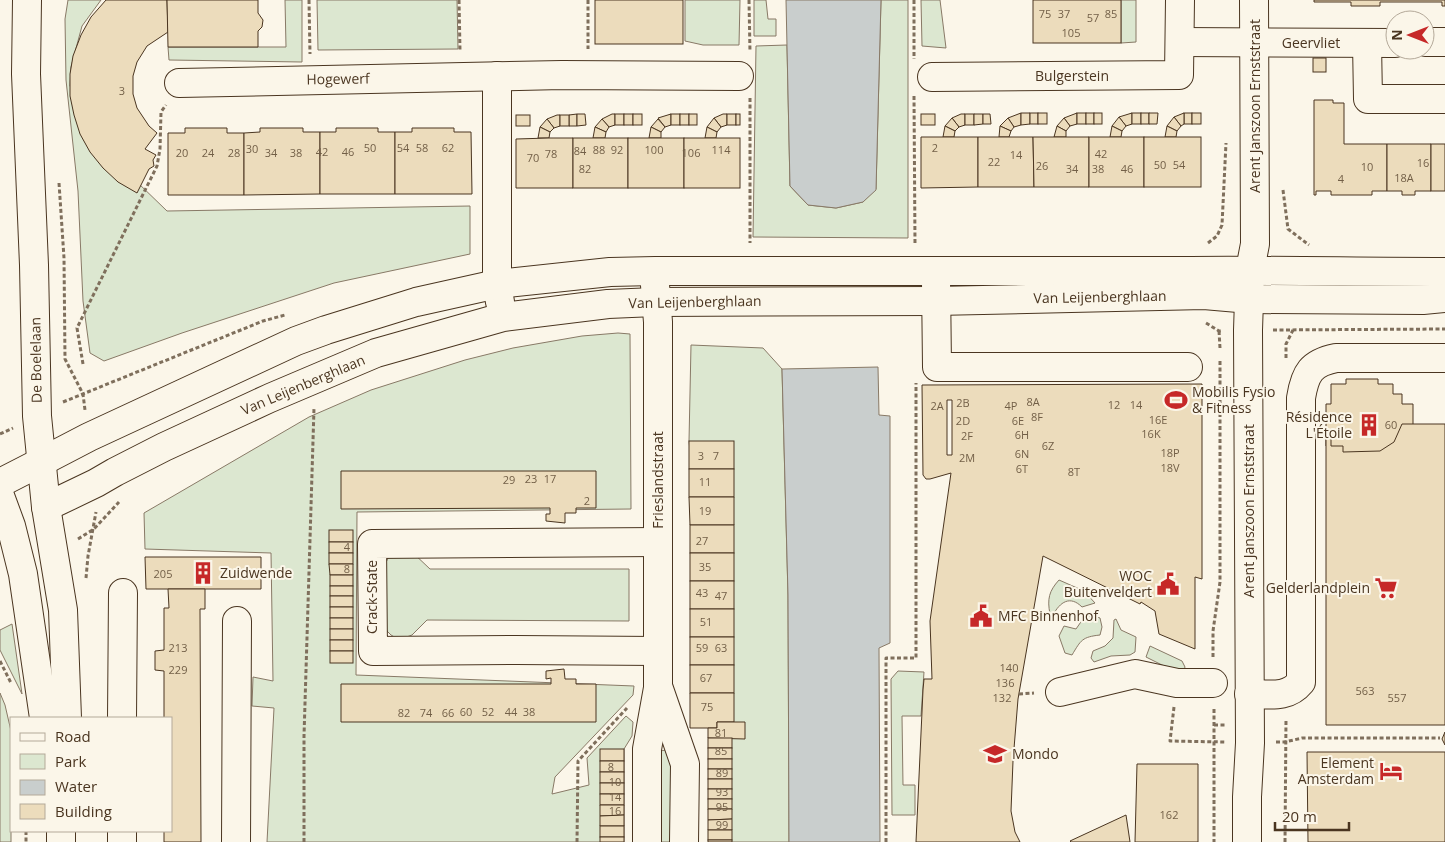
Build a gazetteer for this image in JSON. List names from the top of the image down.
{
  "streets": {
    "street": [
      "Geervliet",
      "Bulgerstein",
      "Hogewerf",
      "Arent Janszoon Ernststraat",
      "Van Leijenberghlaan",
      "De Boelelaan",
      "Frieslandstraat",
      "Crack-State"
    ]
  },
  "crossings": [
    ["Geervliet", "Arent Janszoon Ernststraat"],
    ["Arent Janszoon Ernststraat", "Van Leijenberghlaan"],
    ["Van Leijenberghlaan", "De Boelelaan"],
    ["Van Leijenberghlaan", "Frieslandstraat"],
    ["Frieslandstraat", "Crack-State"]
  ],
  "places": {
    "sports": ["Mobilis Fysio & Fitness"],
    "building": ["Résidence L'Étoile", "Zuidwende"],
    "public building": ["WOC Buitenveldert", "MFC Binnenhof"],
    "supermarket": ["Gelderlandplein"],
    "school or university": ["Mondo"],
    "hotel": ["Element Amsterdam"]
  },
  "house_numbers": [
    "75",
    "37",
    "85",
    "57",
    "105",
    "3",
    "50",
    "54",
    "58",
    "62",
    "2",
    "30",
    "88",
    "92",
    "100",
    "114",
    "84",
    "42",
    "46",
    "20",
    "24",
    "28",
    "34",
    "38",
    "106",
    "78",
    "42",
    "14",
    "70",
    "22",
    "16",
    "50",
    "54",
    "26",
    "10",
    "82",
    "34",
    "38",
    "46",
    "18A",
    "4",
    "8A",
    "2B",
    "12",
    "14",
    "2A",
    "4P",
    "8F",
    "16E",
    "2D",
    "6E",
    "60",
    "16K",
    "6H",
    "2F",
    "6Z",
    "18P",
    "6N",
    "3",
    "7",
    "2M",
    "18V",
    "6T",
    "8T",
    "23",
    "17",
    "29",
    "11",
    "2",
    "19",
    "27",
    "4",
    "35",
    "8",
    "205",
    "43",
    "47",
    "51",
    "213",
    "59",
    "63",
    "140",
    "229",
    "67",
    "136",
    "563",
    "132",
    "557",
    "75",
    "60",
    "52",
    "44",
    "38",
    "82",
    "74",
    "66",
    "81",
    "85",
    "8",
    "89",
    "10",
    "93",
    "14",
    "95",
    "16",
    "162",
    "99"
  ],
  "legend": [
    "Road",
    "Park",
    "Water",
    "Building"
  ],
  "scale_bar": "20 m",
  "north": "left"
}
